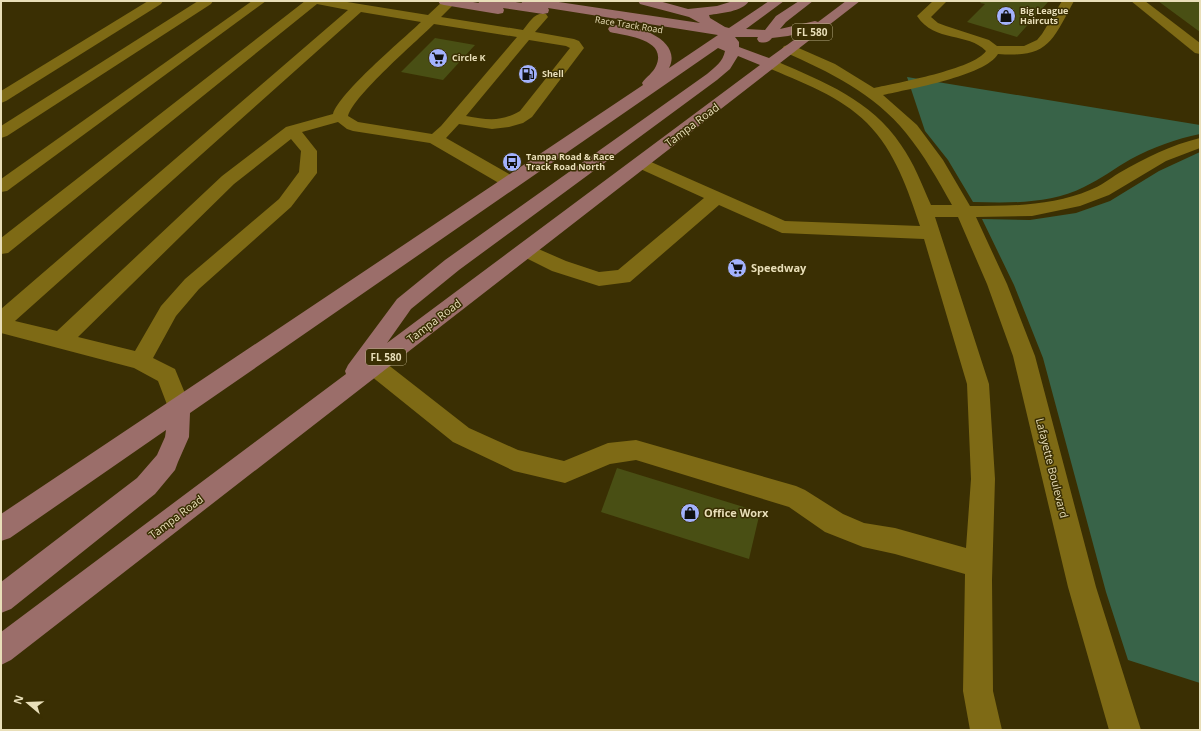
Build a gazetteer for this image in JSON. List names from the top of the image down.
{
  "streets": {
    "main road": ["Race Track Road", "FL 580", "Tampa Road"],
    "street": ["Lafayette Boulevard"]
  },
  "crossings": [
    ["Race Track Road", "FL 580"],
    ["Race Track Road", "Tampa Road"],
    ["FL 580", "Tampa Road"],
    ["FL 580", "Lafayette Boulevard"]
  ],
  "places": {
    "shop": ["Big League Haircuts", "Office Worx"],
    "supermarket": ["Circle K", "Speedway"],
    "fuel station": ["Shell"],
    "bus stop": ["Tampa Road & Race Track Road North"]
  },
  "north": "left"
}
